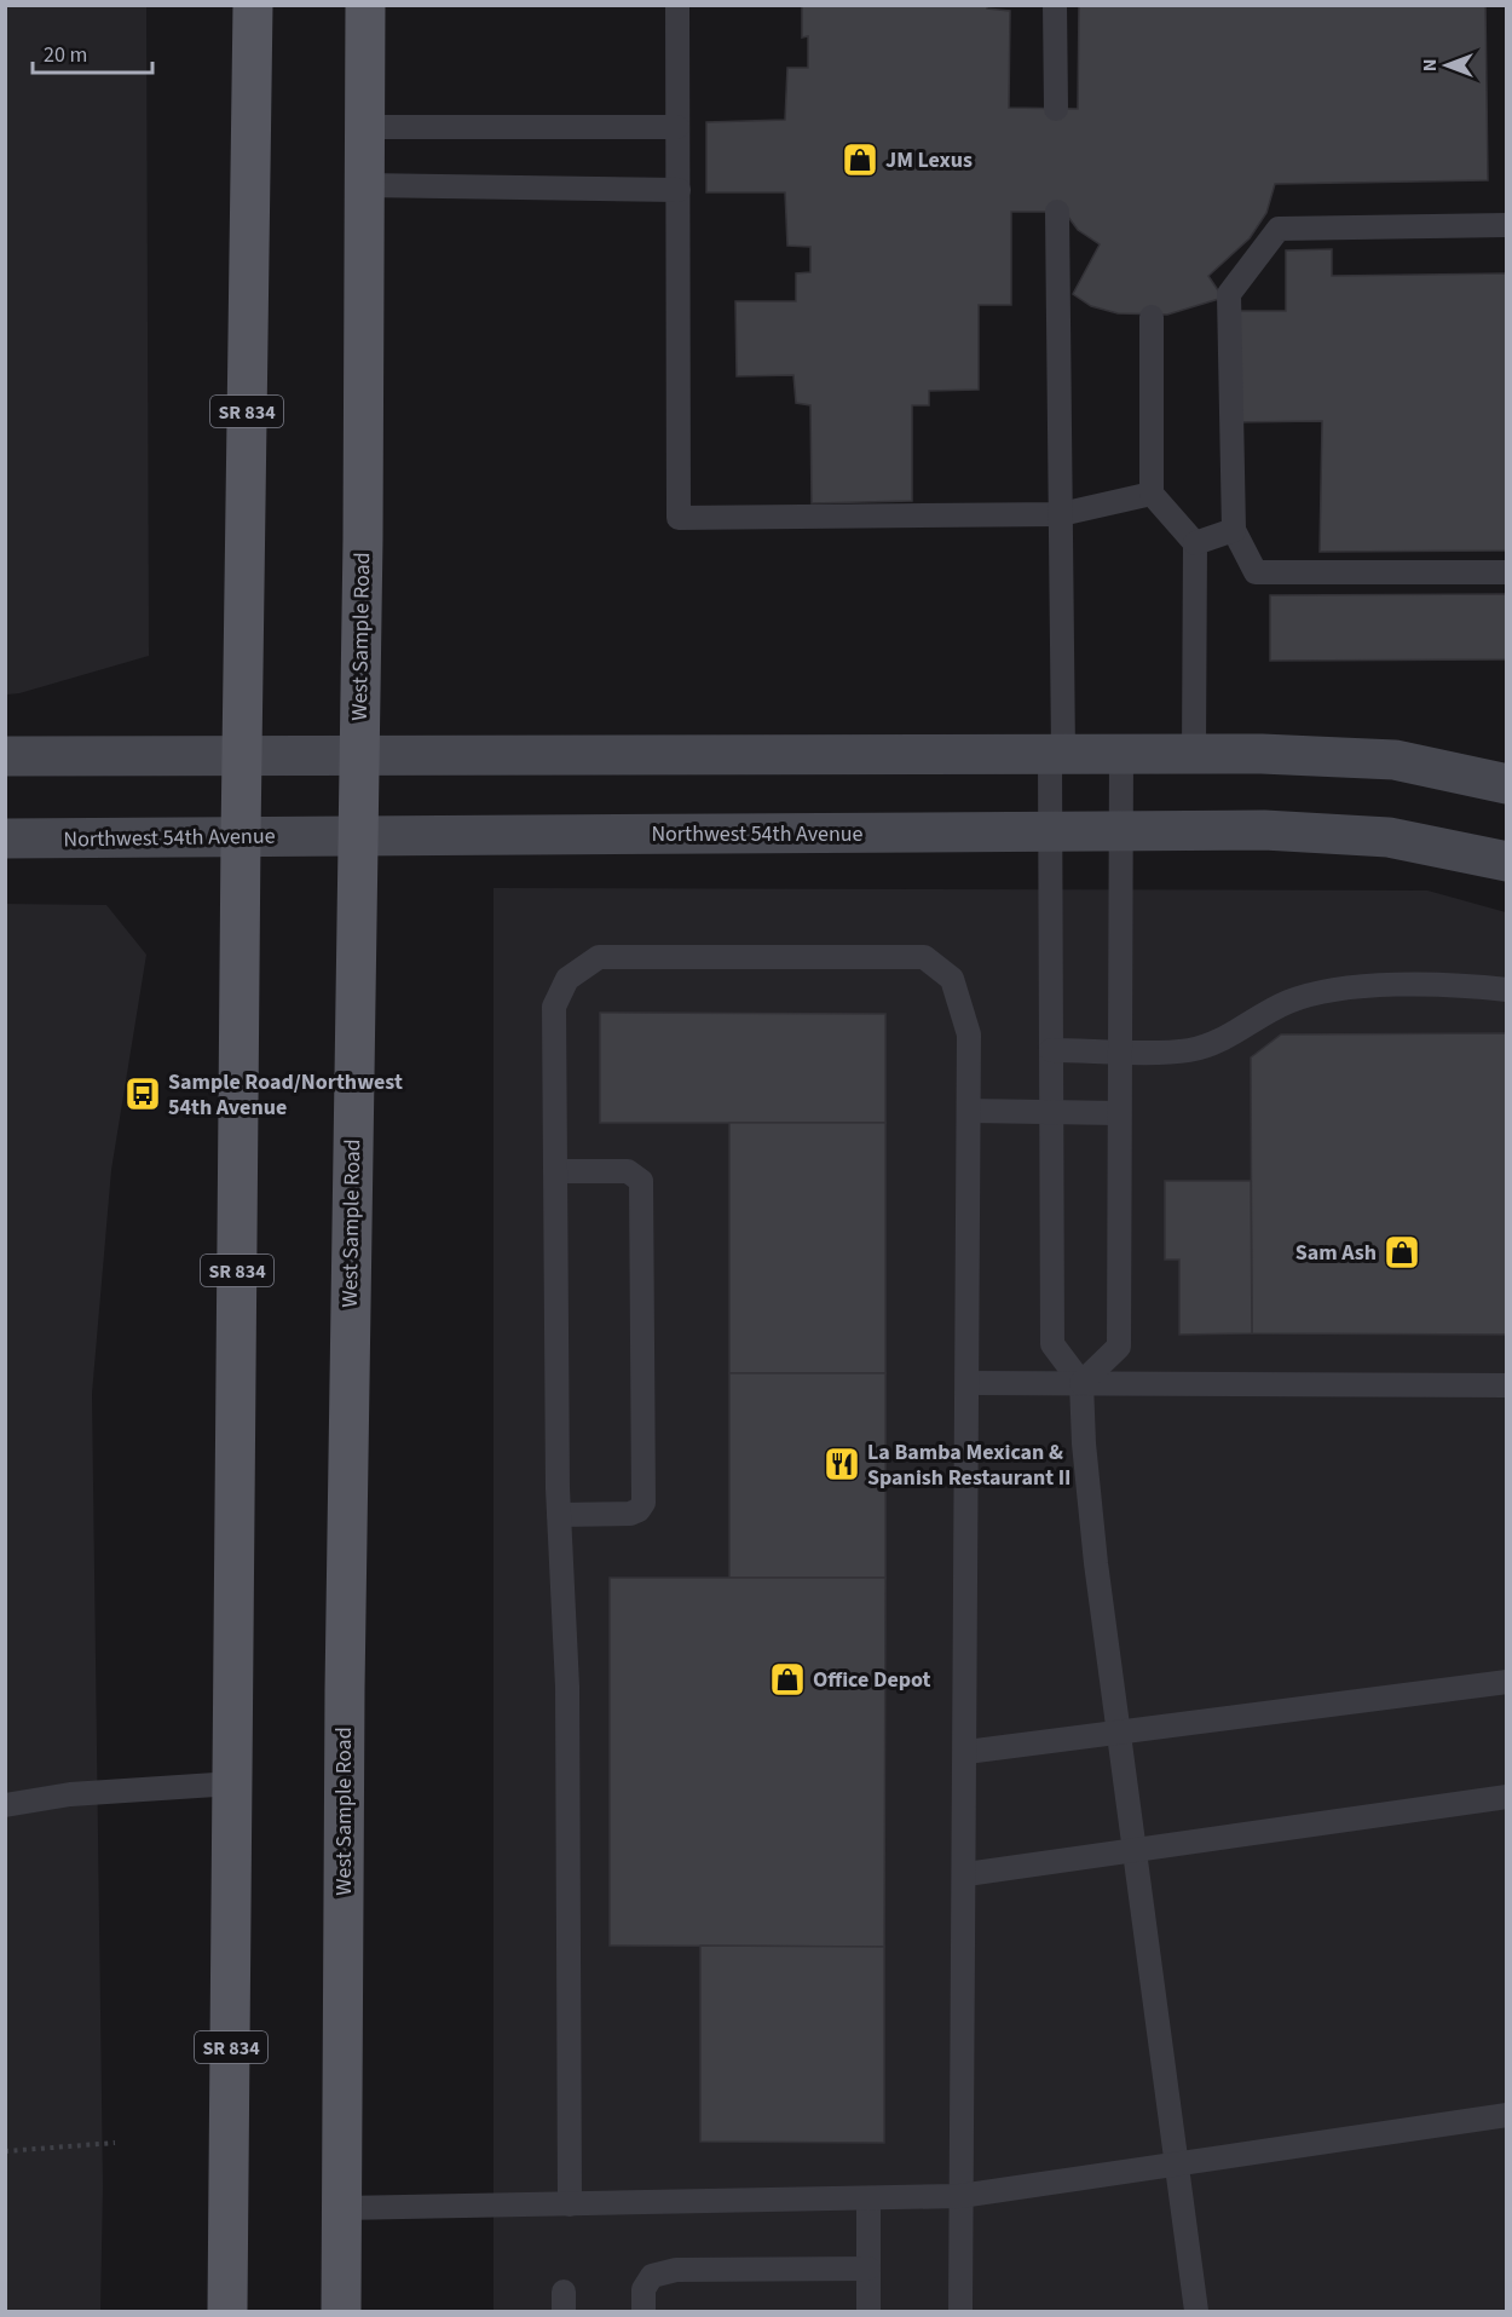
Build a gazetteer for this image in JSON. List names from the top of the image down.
{
  "streets": {
    "main road": ["SR 834", "West Sample Road"],
    "street": ["Northwest 54th Avenue"]
  },
  "crossings": [
    ["SR 834", "Northwest 54th Avenue"],
    ["West Sample Road", "Northwest 54th Avenue"]
  ],
  "places": {
    "shop": ["JM Lexus", "Sam Ash", "Office Depot"],
    "bus stop": ["Sample Road/Northwest 54th Avenue"],
    "restaurant": ["La Bamba Mexican & Spanish Restaurant II"]
  },
  "scale_bar": "20 m",
  "north": "left"
}
